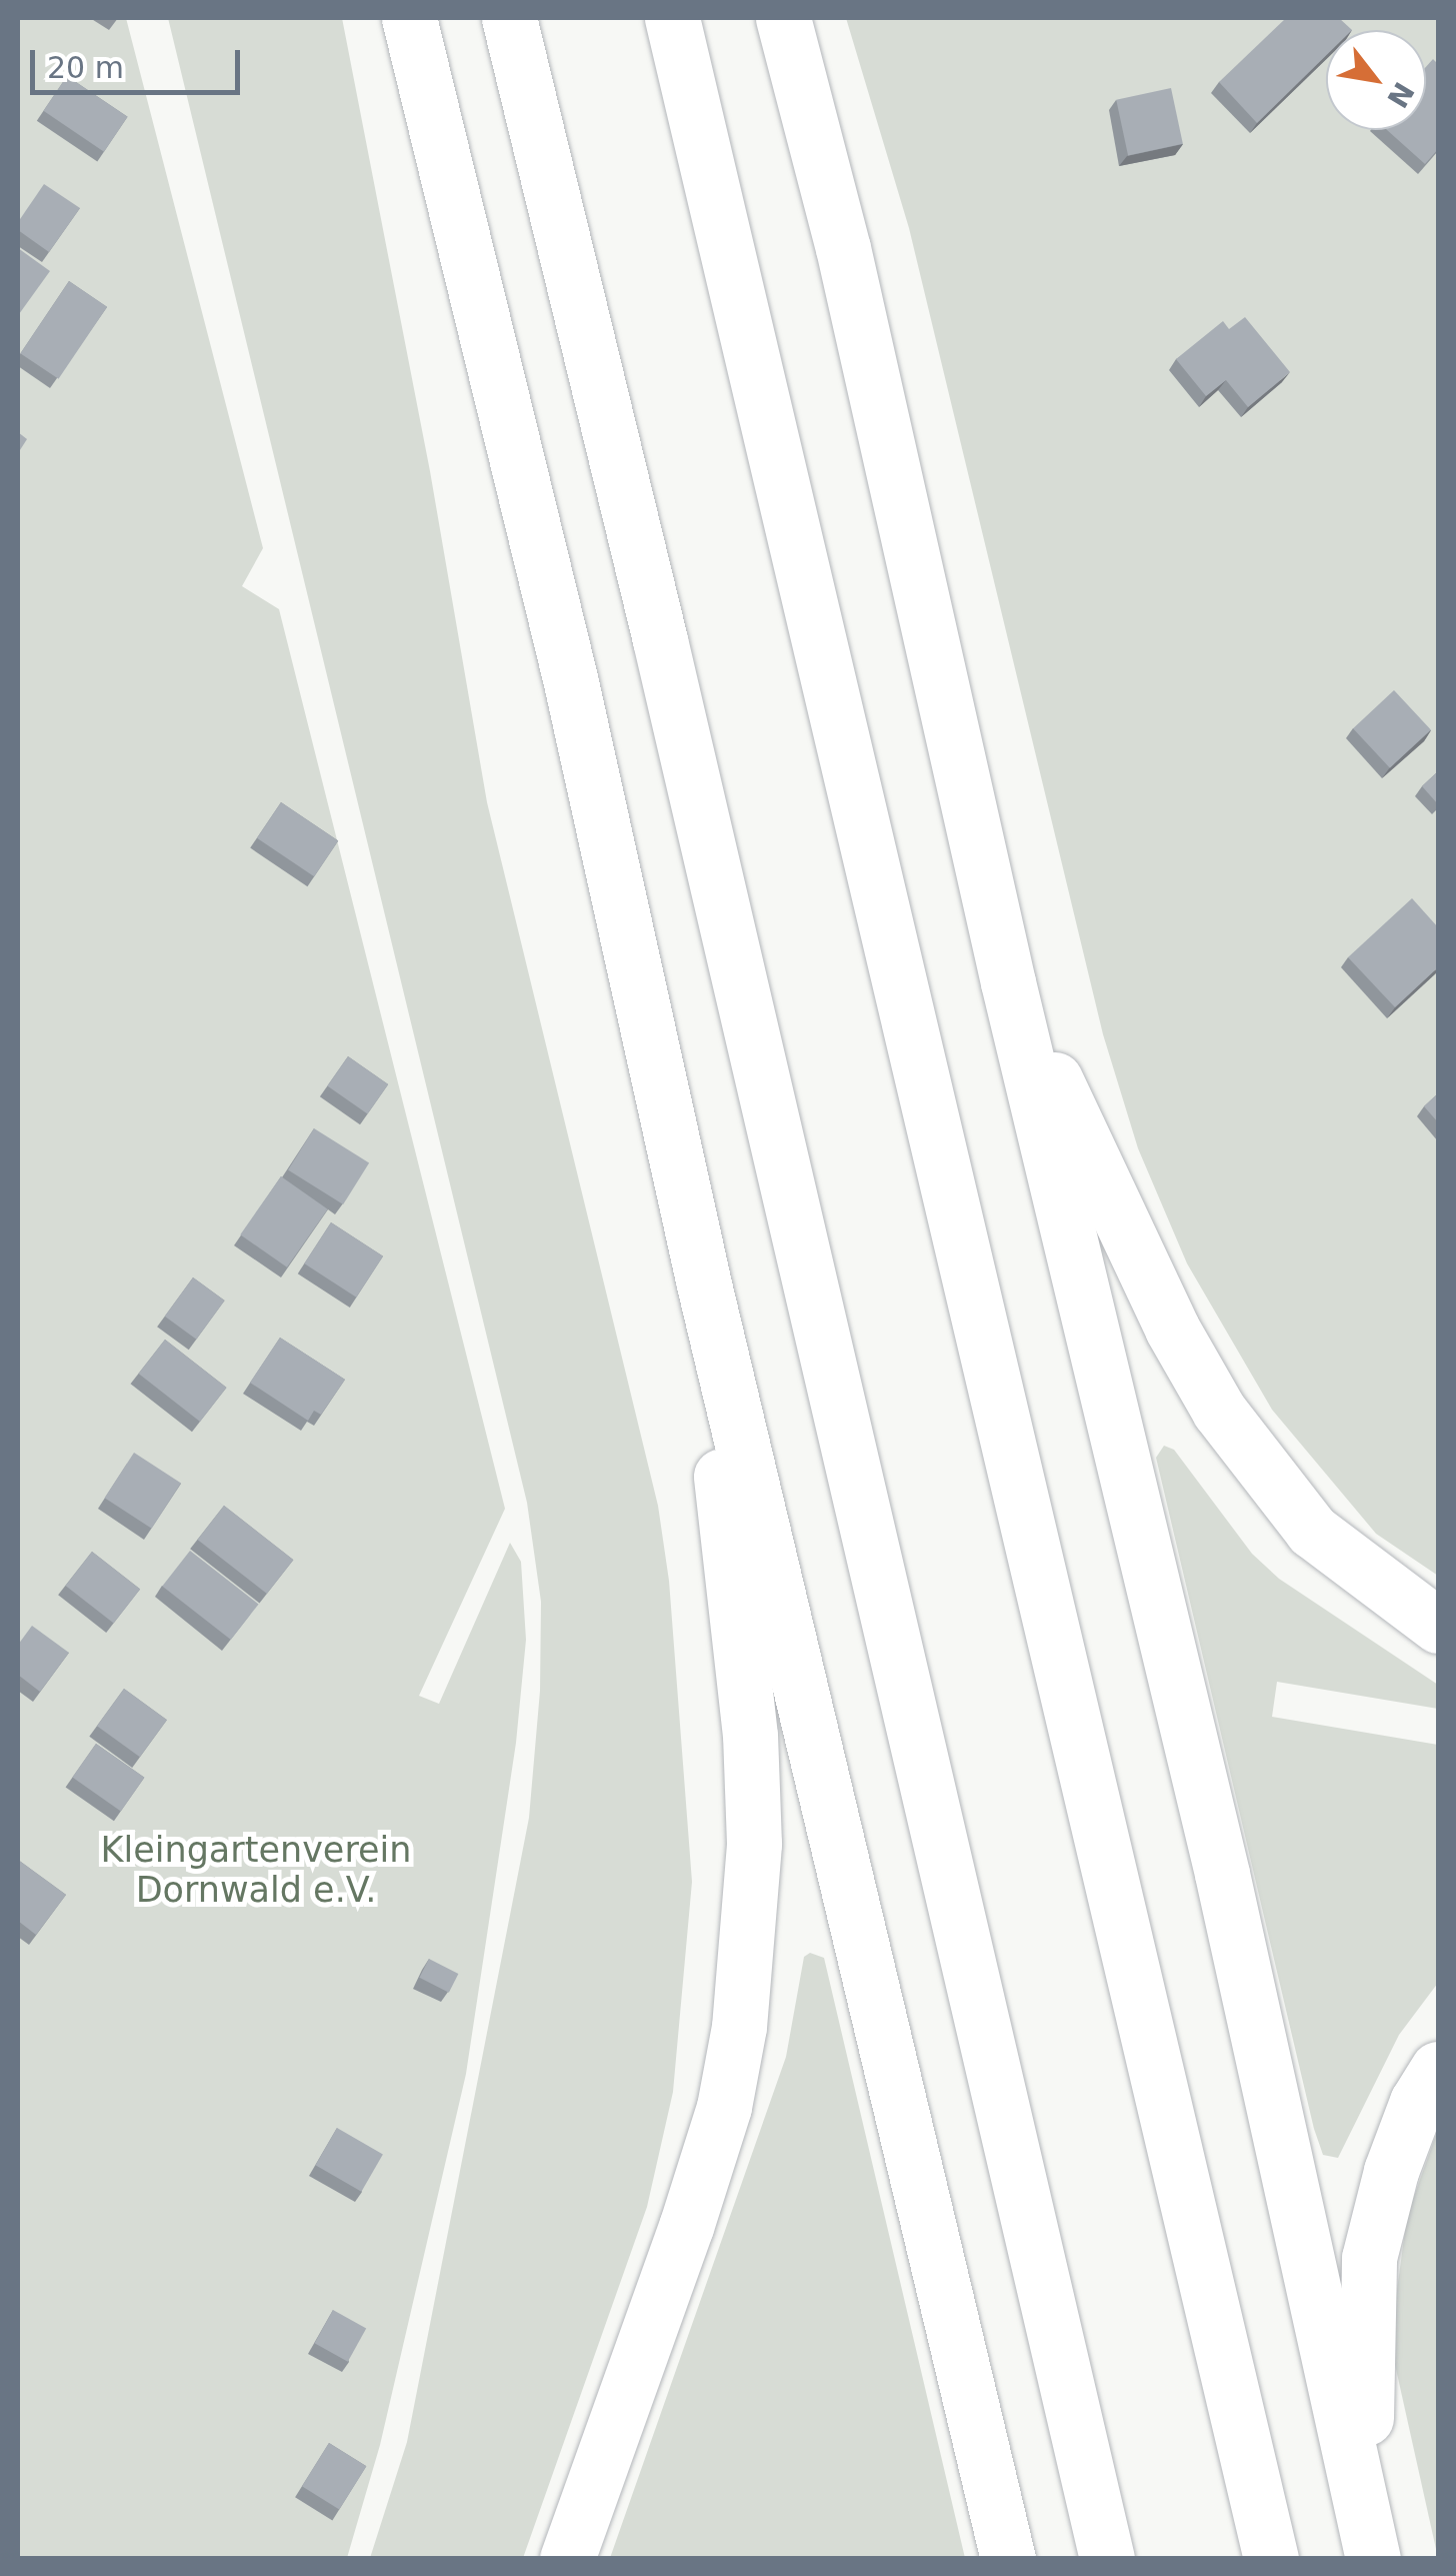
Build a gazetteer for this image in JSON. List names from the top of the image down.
{
  "parks": ["Kleingartenverein Dornwald e.V."],
  "scale_bar": "20 m",
  "north": "bottom right"
}
